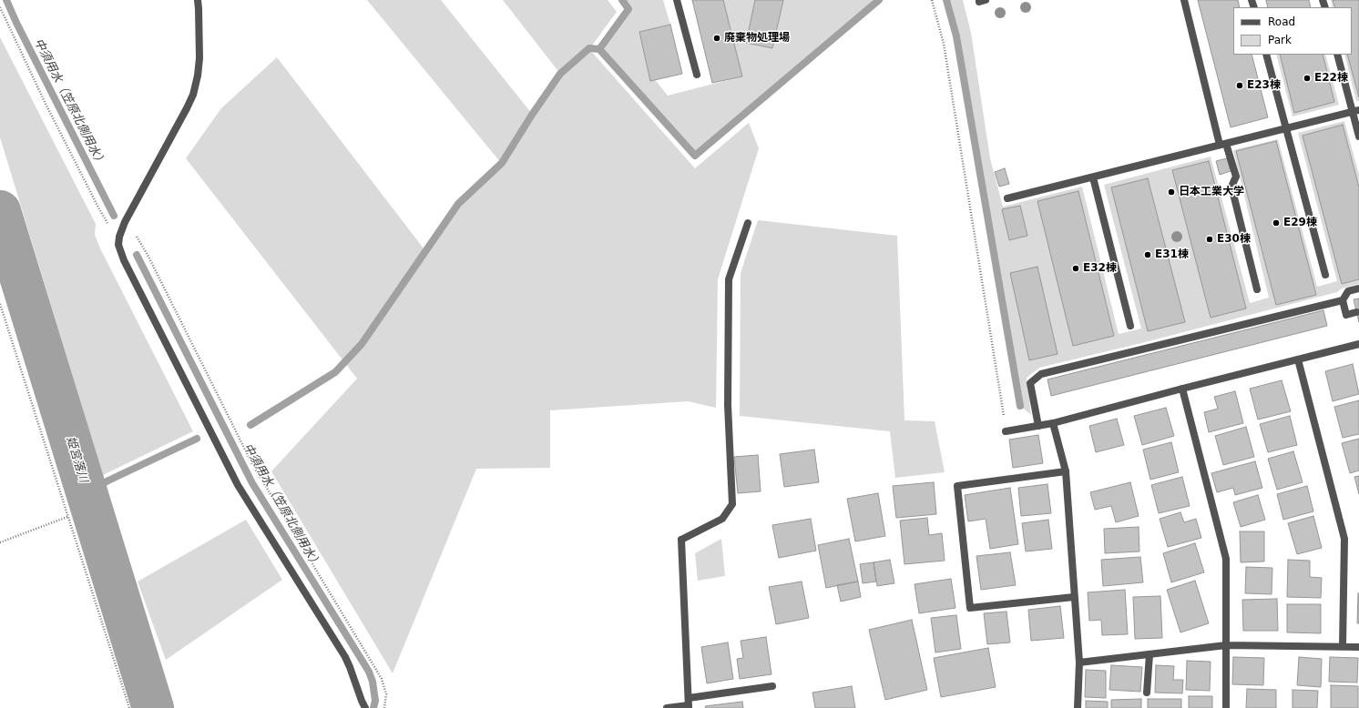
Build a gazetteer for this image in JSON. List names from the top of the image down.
{
  "water": ["中須用水（笠原北側用水）", "姫宮落川"],
  "places": [
    "廃棄物処理場",
    "E22棟",
    "E23棟",
    "日本工業大学",
    "E29棟",
    "E30棟",
    "E31棟",
    "E32棟"
  ],
  "legend": ["Road", "Park"]
}
